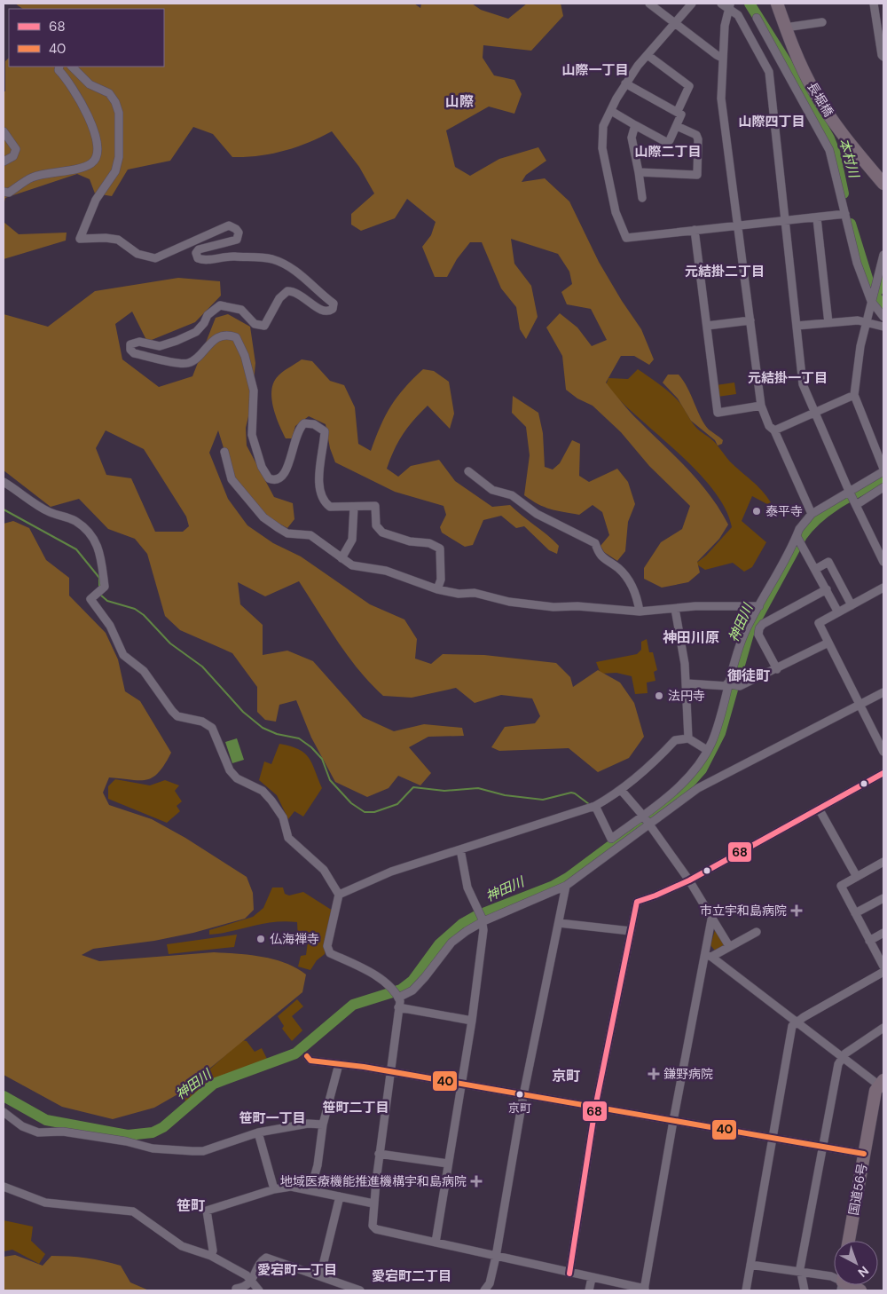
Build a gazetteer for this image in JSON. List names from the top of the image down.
{
  "streets": {
    "highway": ["長堀橋", "国道56号"]
  },
  "districts": [
    "山際一丁目",
    "山際",
    "山際四丁目",
    "山際二丁目",
    "元結掛二丁目",
    "元結掛一丁目",
    "神田川原",
    "御徒町",
    "京町",
    "笹町二丁目",
    "笹町一丁目",
    "笹町",
    "愛宕町一丁目",
    "愛宕町二丁目"
  ],
  "water": ["本村川", "神田川"],
  "places": {
    "other": [
      "泰平寺",
      "法円寺",
      "仏海禅寺",
      "京町"
    ],
    "health": ["市立宇和島病院", "鎌野病院", "地域医療機能推進機構宇和島病院"]
  },
  "lines": ["transit line 68", "transit line 40"],
  "legend": ["68", "40"],
  "north": "bottom right"
}
